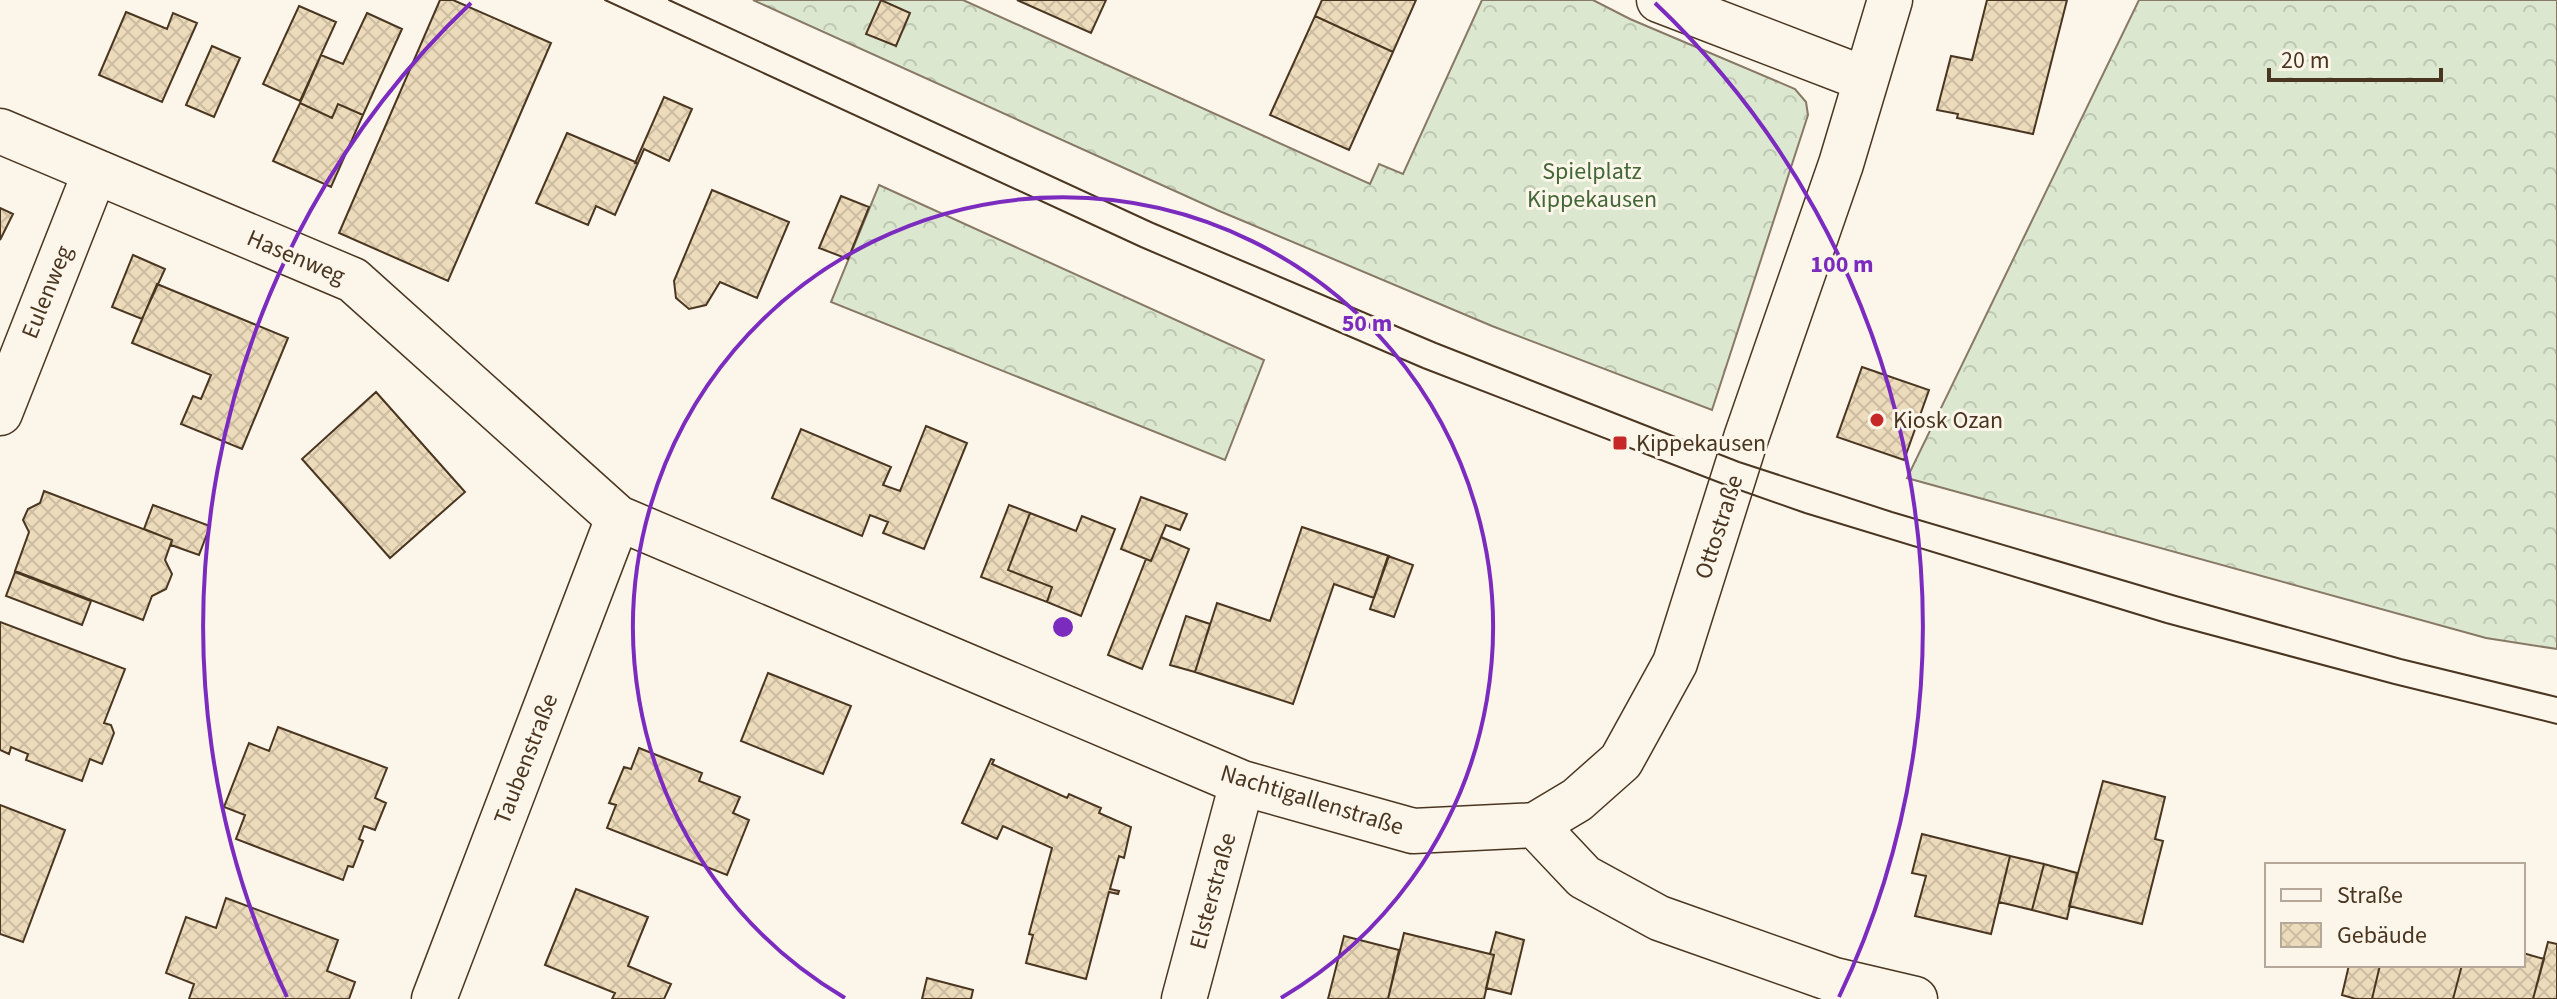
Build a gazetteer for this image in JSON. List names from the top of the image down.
{
  "streets": {
    "street": [
      "Hasenweg",
      "Eulenweg",
      "Ottostraße",
      "Taubenstraße",
      "Nachtigallenstraße",
      "Elsterstraße"
    ]
  },
  "crossings": [
    ["Hasenweg", "Eulenweg"],
    ["Hasenweg", "Taubenstraße"],
    ["Hasenweg", "Nachtigallenstraße"],
    ["Ottostraße", "Nachtigallenstraße"],
    ["Taubenstraße", "Nachtigallenstraße"],
    ["Nachtigallenstraße", "Elsterstraße"]
  ],
  "parks": ["Spielplatz Kippekausen"],
  "places": {
    "other": ["Kiosk Ozan"],
    "transit": ["Kippekausen"]
  },
  "legend": ["Straße", "Gebäude"],
  "scale_bar": "20 m",
  "rings": ["100 m", "50 m"]
}
